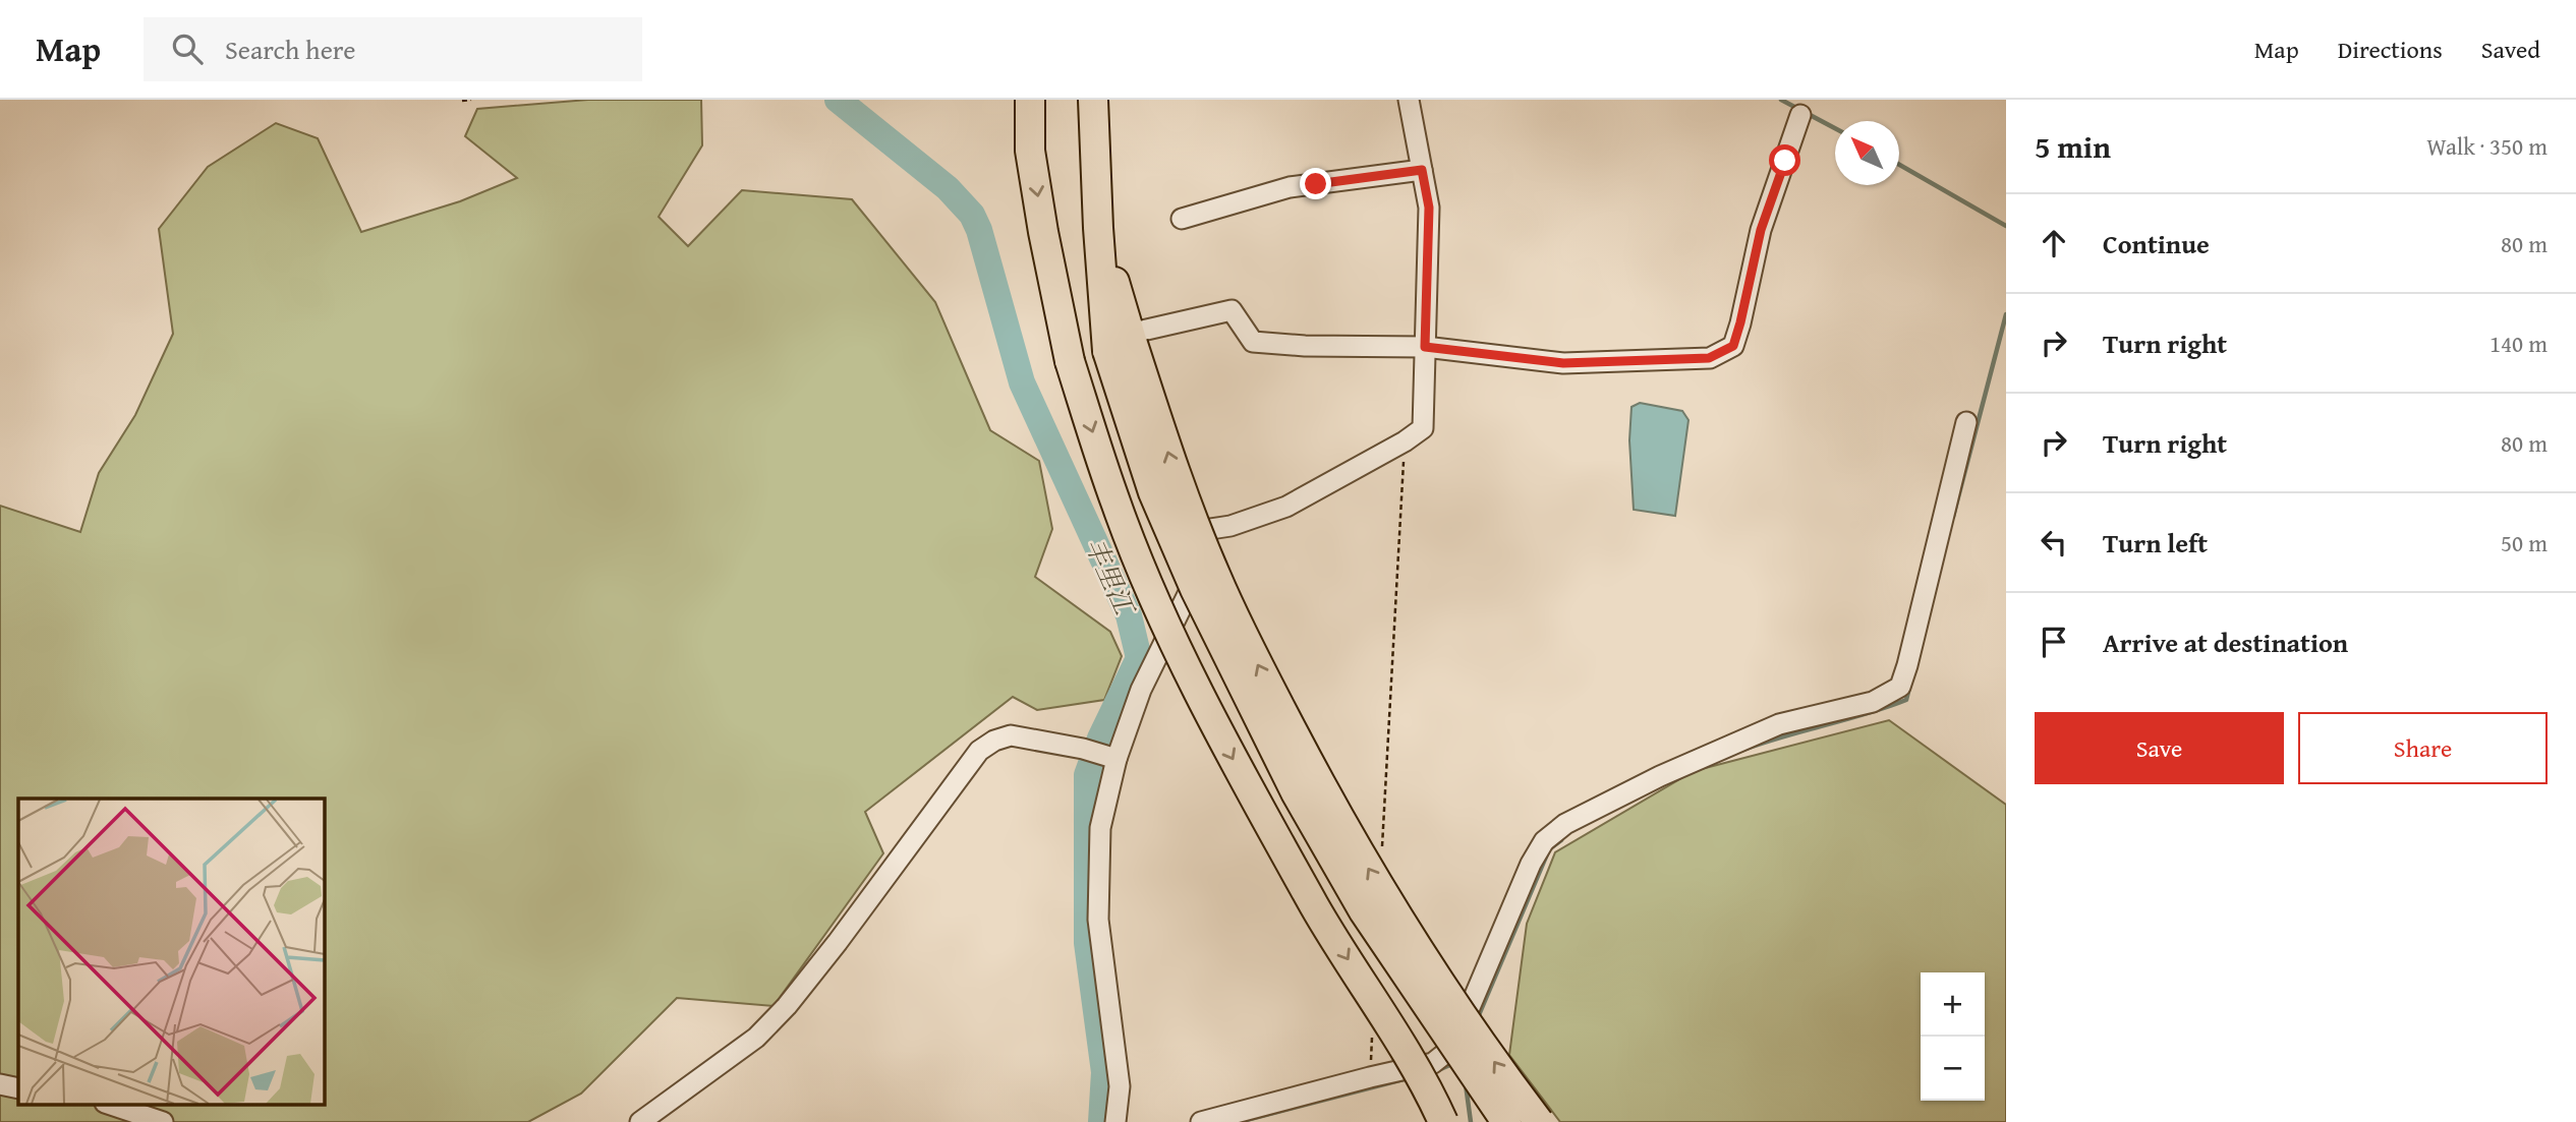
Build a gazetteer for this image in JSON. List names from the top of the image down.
{
  "water": ["丰里江"],
  "north": "top left",
  "page": {
    "header": "Map",
    "search": "Search here",
    "nav": ["Map", "Directions", "Saved"],
    "heading": ["5 min", "Walk · 350 m"],
    "list": [
      ["Continue", "80 m"],
      ["Turn right", "140 m"],
      ["Turn right", "80 m"],
      ["Turn left", "50 m"],
      "Arrive at destination"
    ],
    "buttons": ["Save", "Share"],
    "map_buttons": ["+", "−"]
  }
}
